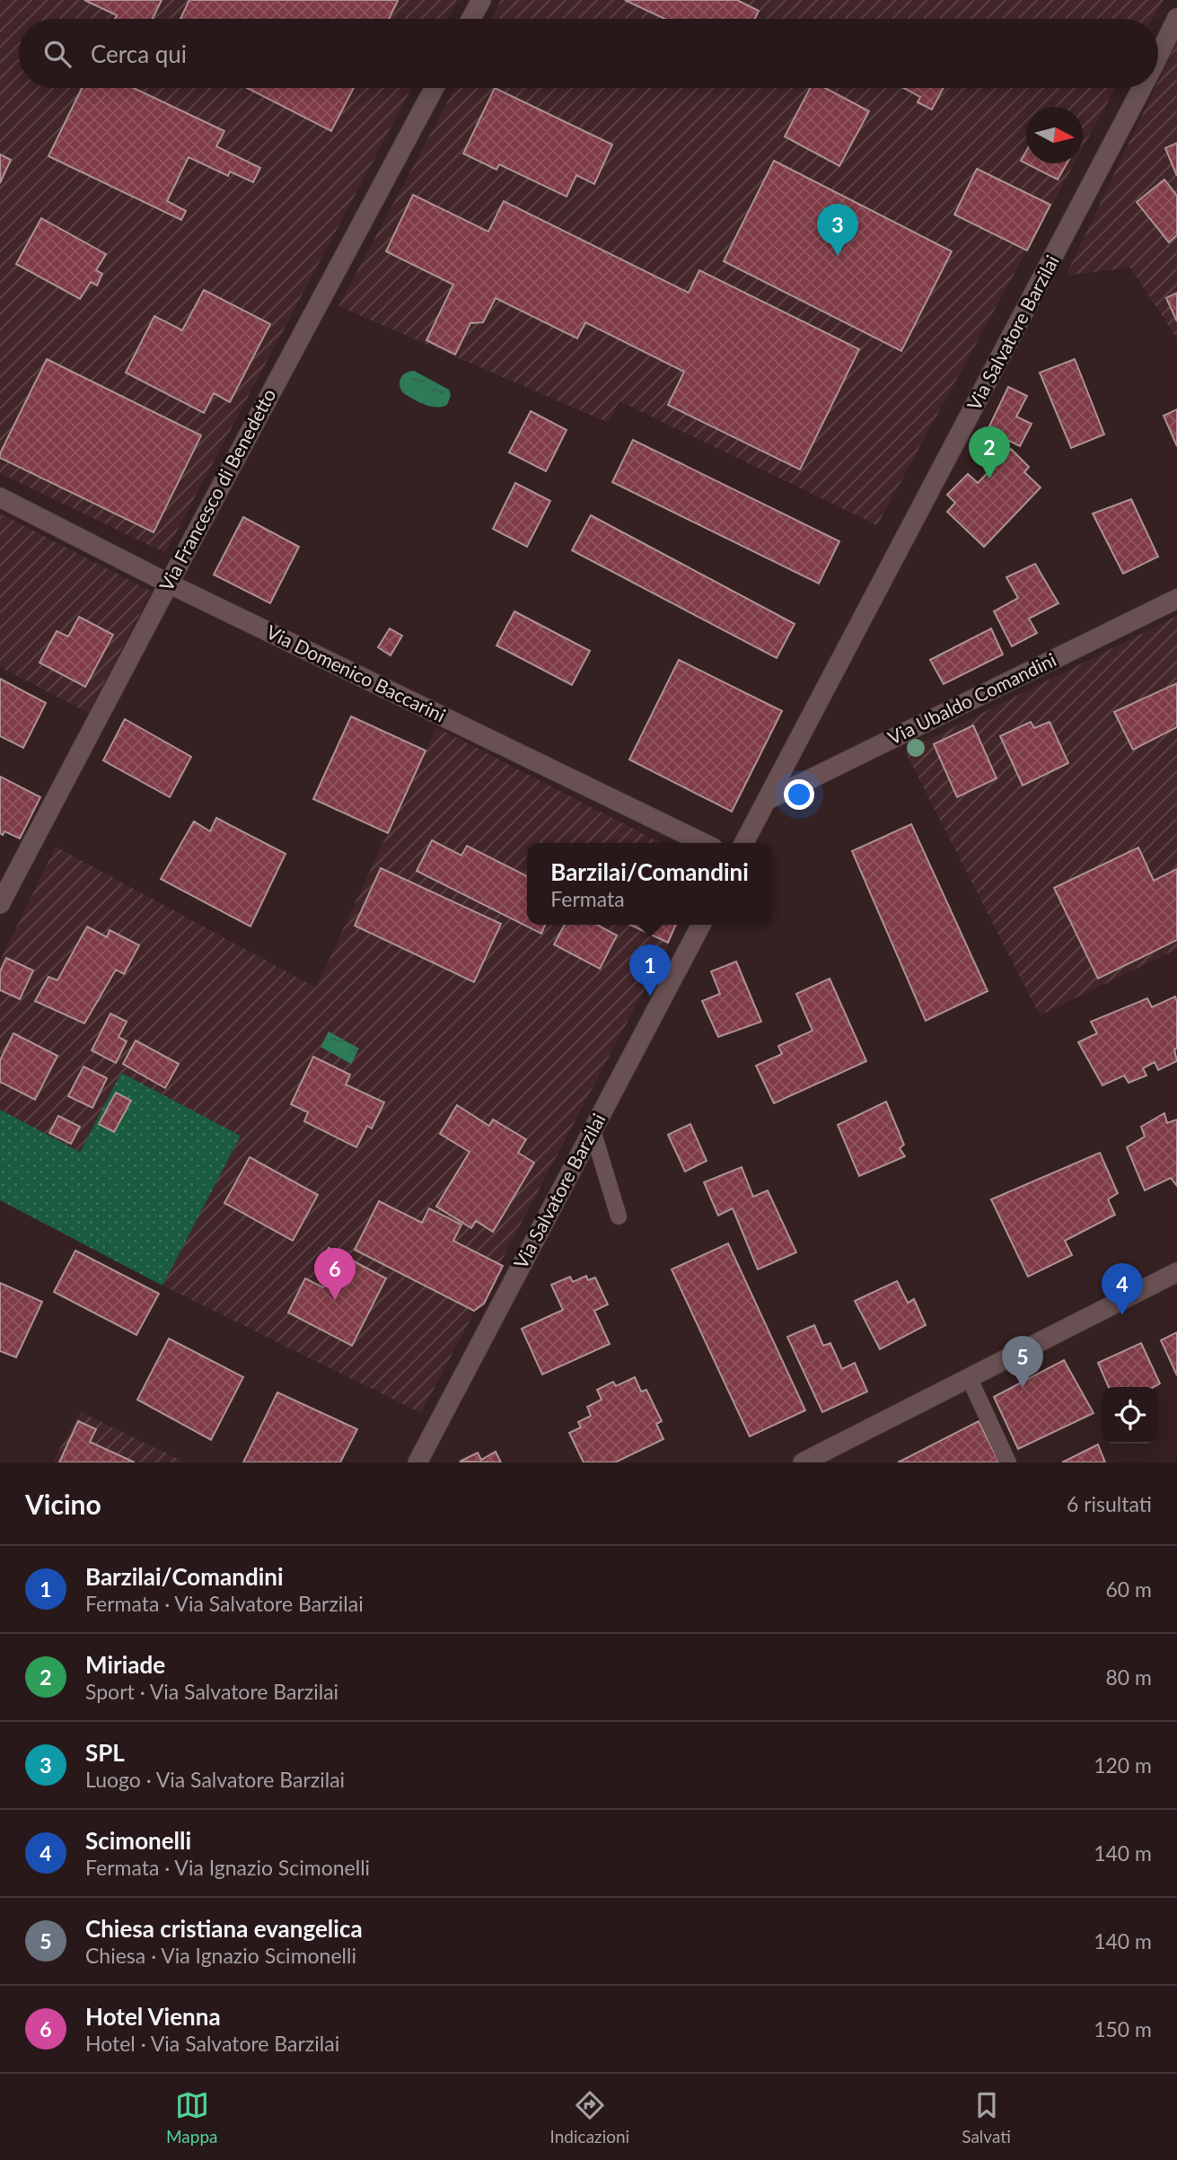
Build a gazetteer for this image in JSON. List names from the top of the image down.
{
  "streets": {
    "street": [
      "Via Salvatore Barzilai",
      "Via Francesco di Benedetto",
      "Via Domenico Baccarini",
      "Via Ubaldo Comandini"
    ]
  },
  "crossings": [
    ["Via Salvatore Barzilai", "Via Ubaldo Comandini"],
    ["Via Francesco di Benedetto", "Via Domenico Baccarini"]
  ],
  "north": "right",
  "page": {
    "search": "Cerca qui",
    "pins": [
      "3",
      "2",
      "1",
      "6",
      "4",
      "5"
    ],
    "popup": ["Barzilai/Comandini", "Fermata"],
    "heading": ["Vicino", "6 risultati"],
    "list": [
      {
        "mark": "1",
        "name": "Barzilai/Comandini",
        "note": "Fermata · Via Salvatore Barzilai",
        "value": "60 m"
      },
      {
        "mark": "2",
        "name": "Miriade",
        "note": "Sport · Via Salvatore Barzilai",
        "value": "80 m"
      },
      {
        "mark": "3",
        "name": "SPL",
        "note": "Luogo · Via Salvatore Barzilai",
        "value": "120 m"
      },
      {
        "mark": "4",
        "name": "Scimonelli",
        "note": "Fermata · Via Ignazio Scimonelli",
        "value": "140 m"
      },
      {
        "mark": "5",
        "name": "Chiesa cristiana evangelica",
        "note": "Chiesa · Via Ignazio Scimonelli",
        "value": "140 m"
      },
      {
        "mark": "6",
        "name": "Hotel Vienna",
        "note": "Hotel · Via Salvatore Barzilai",
        "value": "150 m"
      }
    ],
    "nav": ["Mappa", "Indicazioni", "Salvati"]
  }
}
